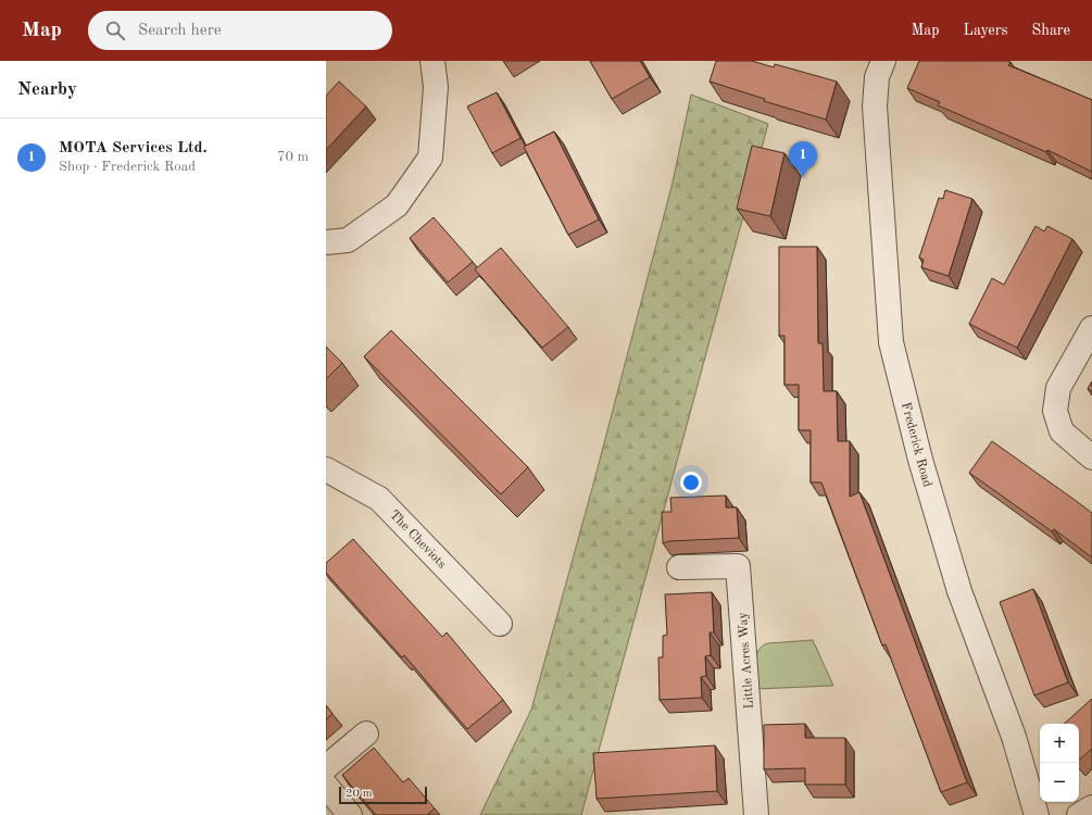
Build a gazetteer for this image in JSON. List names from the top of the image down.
{
  "streets": {
    "street": ["Frederick Road", "The Cheviots", "Little Acres Way"]
  },
  "scale_bar": "20 m",
  "page": {
    "header": "Map",
    "search": "Search here",
    "nav": ["Map", "Layers", "Share"],
    "heading": "Nearby",
    "list": [
      {
        "mark": "1",
        "name": "MOTA Services Ltd.",
        "note": "Shop · Frederick Road",
        "value": "70 m"
      }
    ],
    "pins": "1",
    "map_buttons": ["+", "−"],
    "scale": "20 m"
  }
}
